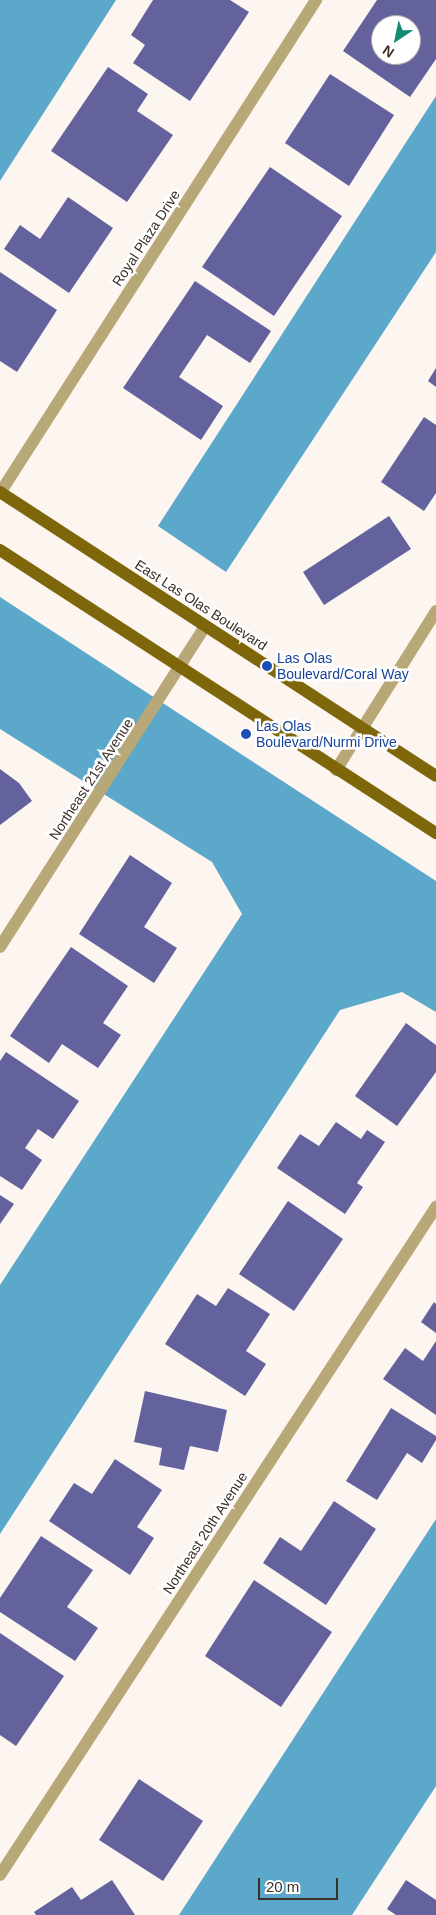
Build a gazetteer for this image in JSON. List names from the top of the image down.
{
  "streets": {
    "main road": ["East Las Olas Boulevard"],
    "street": ["Royal Plaza Drive", "Northeast 21st Avenue", "Northeast 20th Avenue"]
  },
  "crossings": [
    ["Royal Plaza Drive", "East Las Olas Boulevard"],
    ["East Las Olas Boulevard", "Northeast 21st Avenue"]
  ],
  "places": ["Las Olas Boulevard/Coral Way", "Las Olas Boulevard/Nurmi Drive"],
  "scale_bar": "20 m",
  "north": "bottom left"
}
